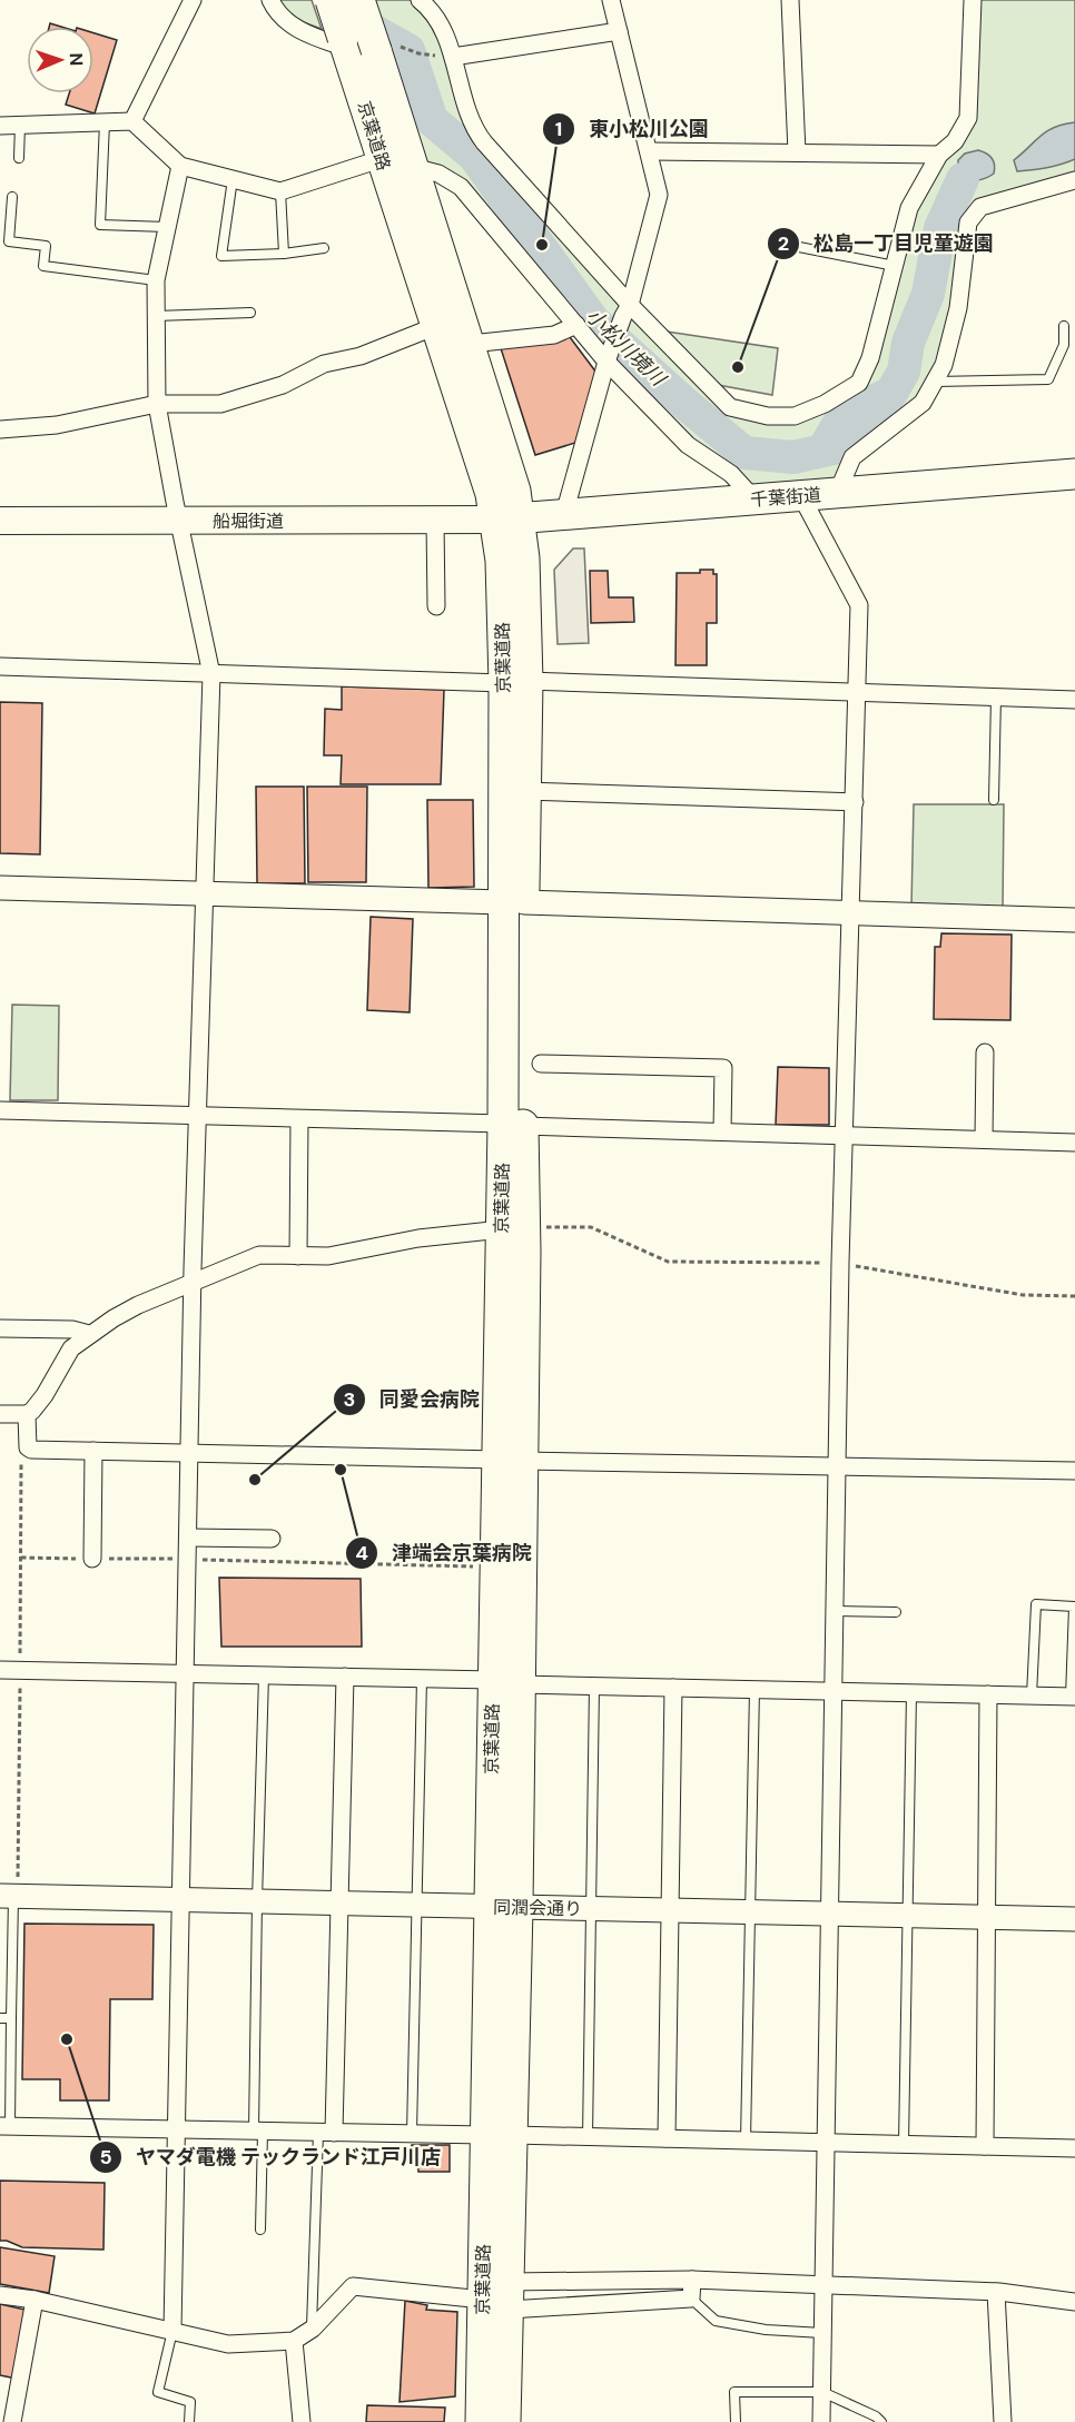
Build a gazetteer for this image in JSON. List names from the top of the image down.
{
  "streets": {
    "highway": ["京葉道路", "千葉街道"],
    "main road": ["船堀街道"],
    "street": ["同潤会通り"]
  },
  "crossings": [
    ["京葉道路", "千葉街道"],
    ["京葉道路", "船堀街道"],
    ["京葉道路", "同潤会通り"],
    ["千葉街道", "船堀街道"]
  ],
  "water": ["小松川境川"],
  "places": [
    "東小松川公園",
    "松島一丁目児童遊園",
    "津端会京葉病院",
    "同愛会病院",
    "ヤマダ電機 テックランド江戸川店"
  ],
  "north": "right"
}
